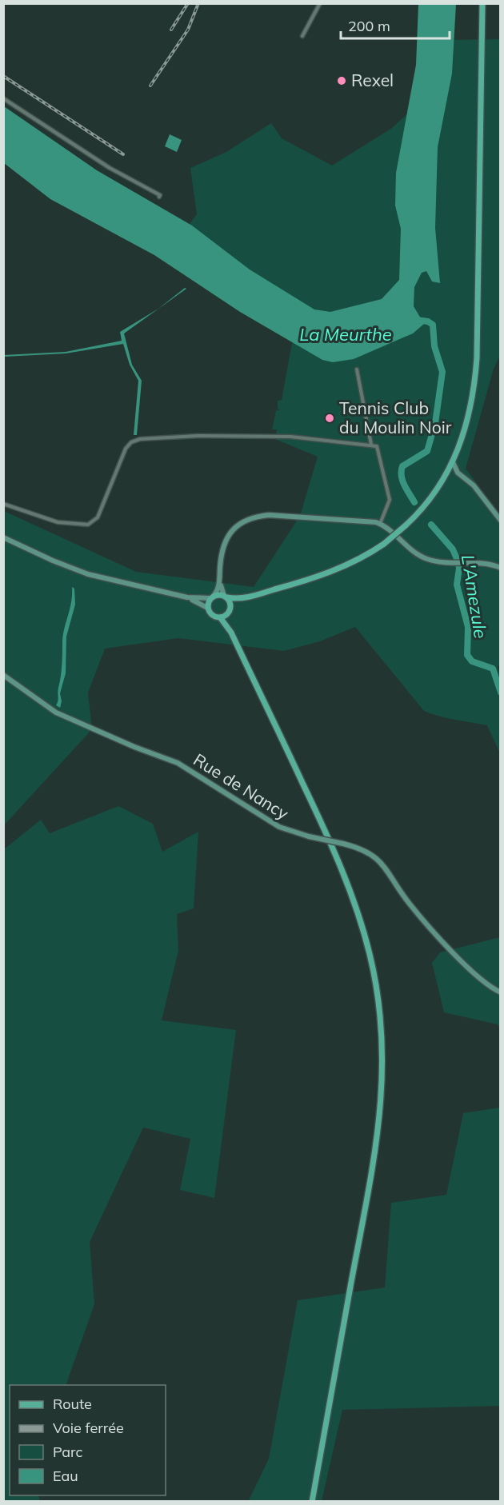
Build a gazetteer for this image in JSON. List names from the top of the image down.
{
  "streets": {
    "street": ["Rue de Nancy"]
  },
  "water": ["La Meurthe", "L'Amezule"],
  "places": ["Rexel", "Tennis Club du Moulin Noir"],
  "legend": [
    "Route",
    "Voie ferrée",
    "Parc",
    "Eau"
  ],
  "scale_bar": "200 m"
}
